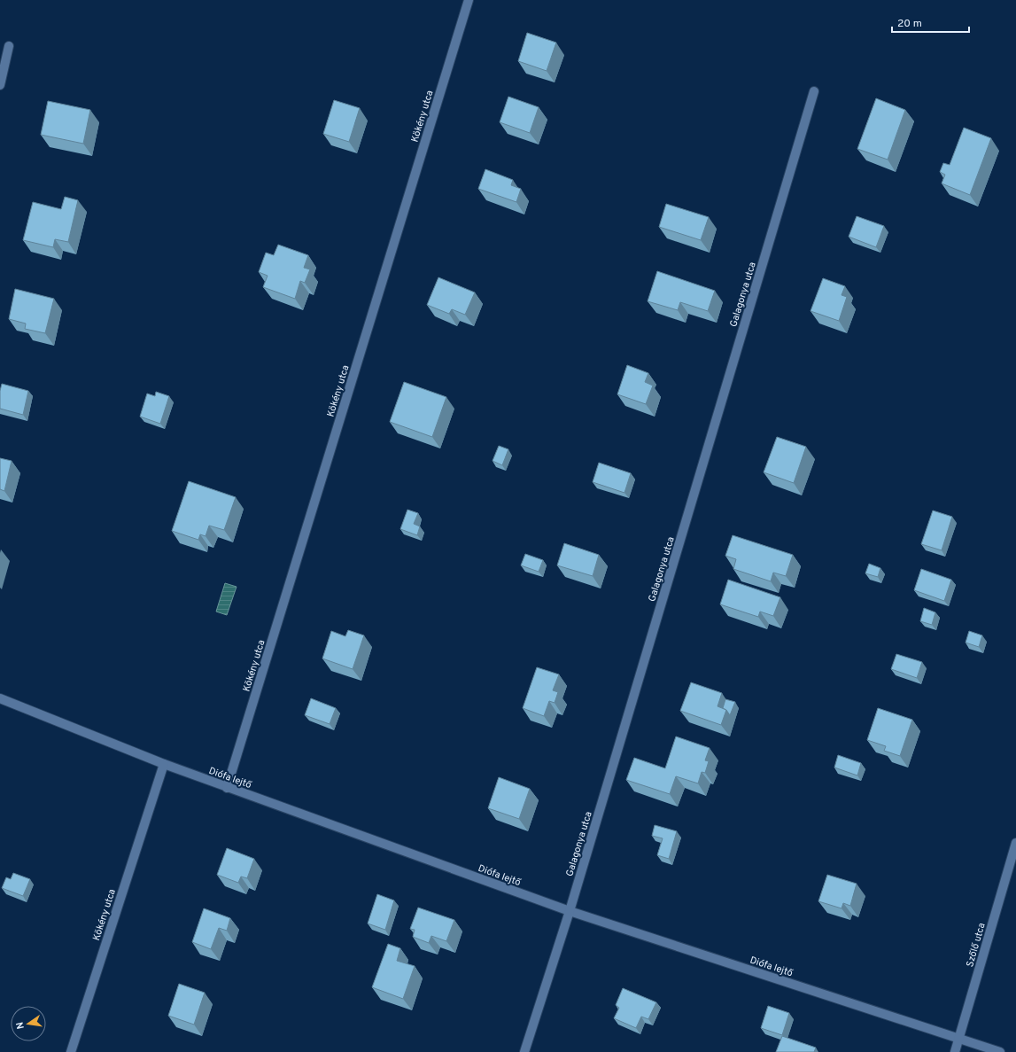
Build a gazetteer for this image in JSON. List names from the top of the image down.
{
  "streets": {
    "street": [
      "Kökény utca",
      "Galagonya utca",
      "Diófa lejtő",
      "Szőlő utca"
    ]
  },
  "crossings": [
    ["Kökény utca", "Diófa lejtő"],
    ["Galagonya utca", "Diófa lejtő"],
    ["Diófa lejtő", "Szőlő utca"]
  ],
  "scale_bar": "20 m",
  "north": "left"
}
